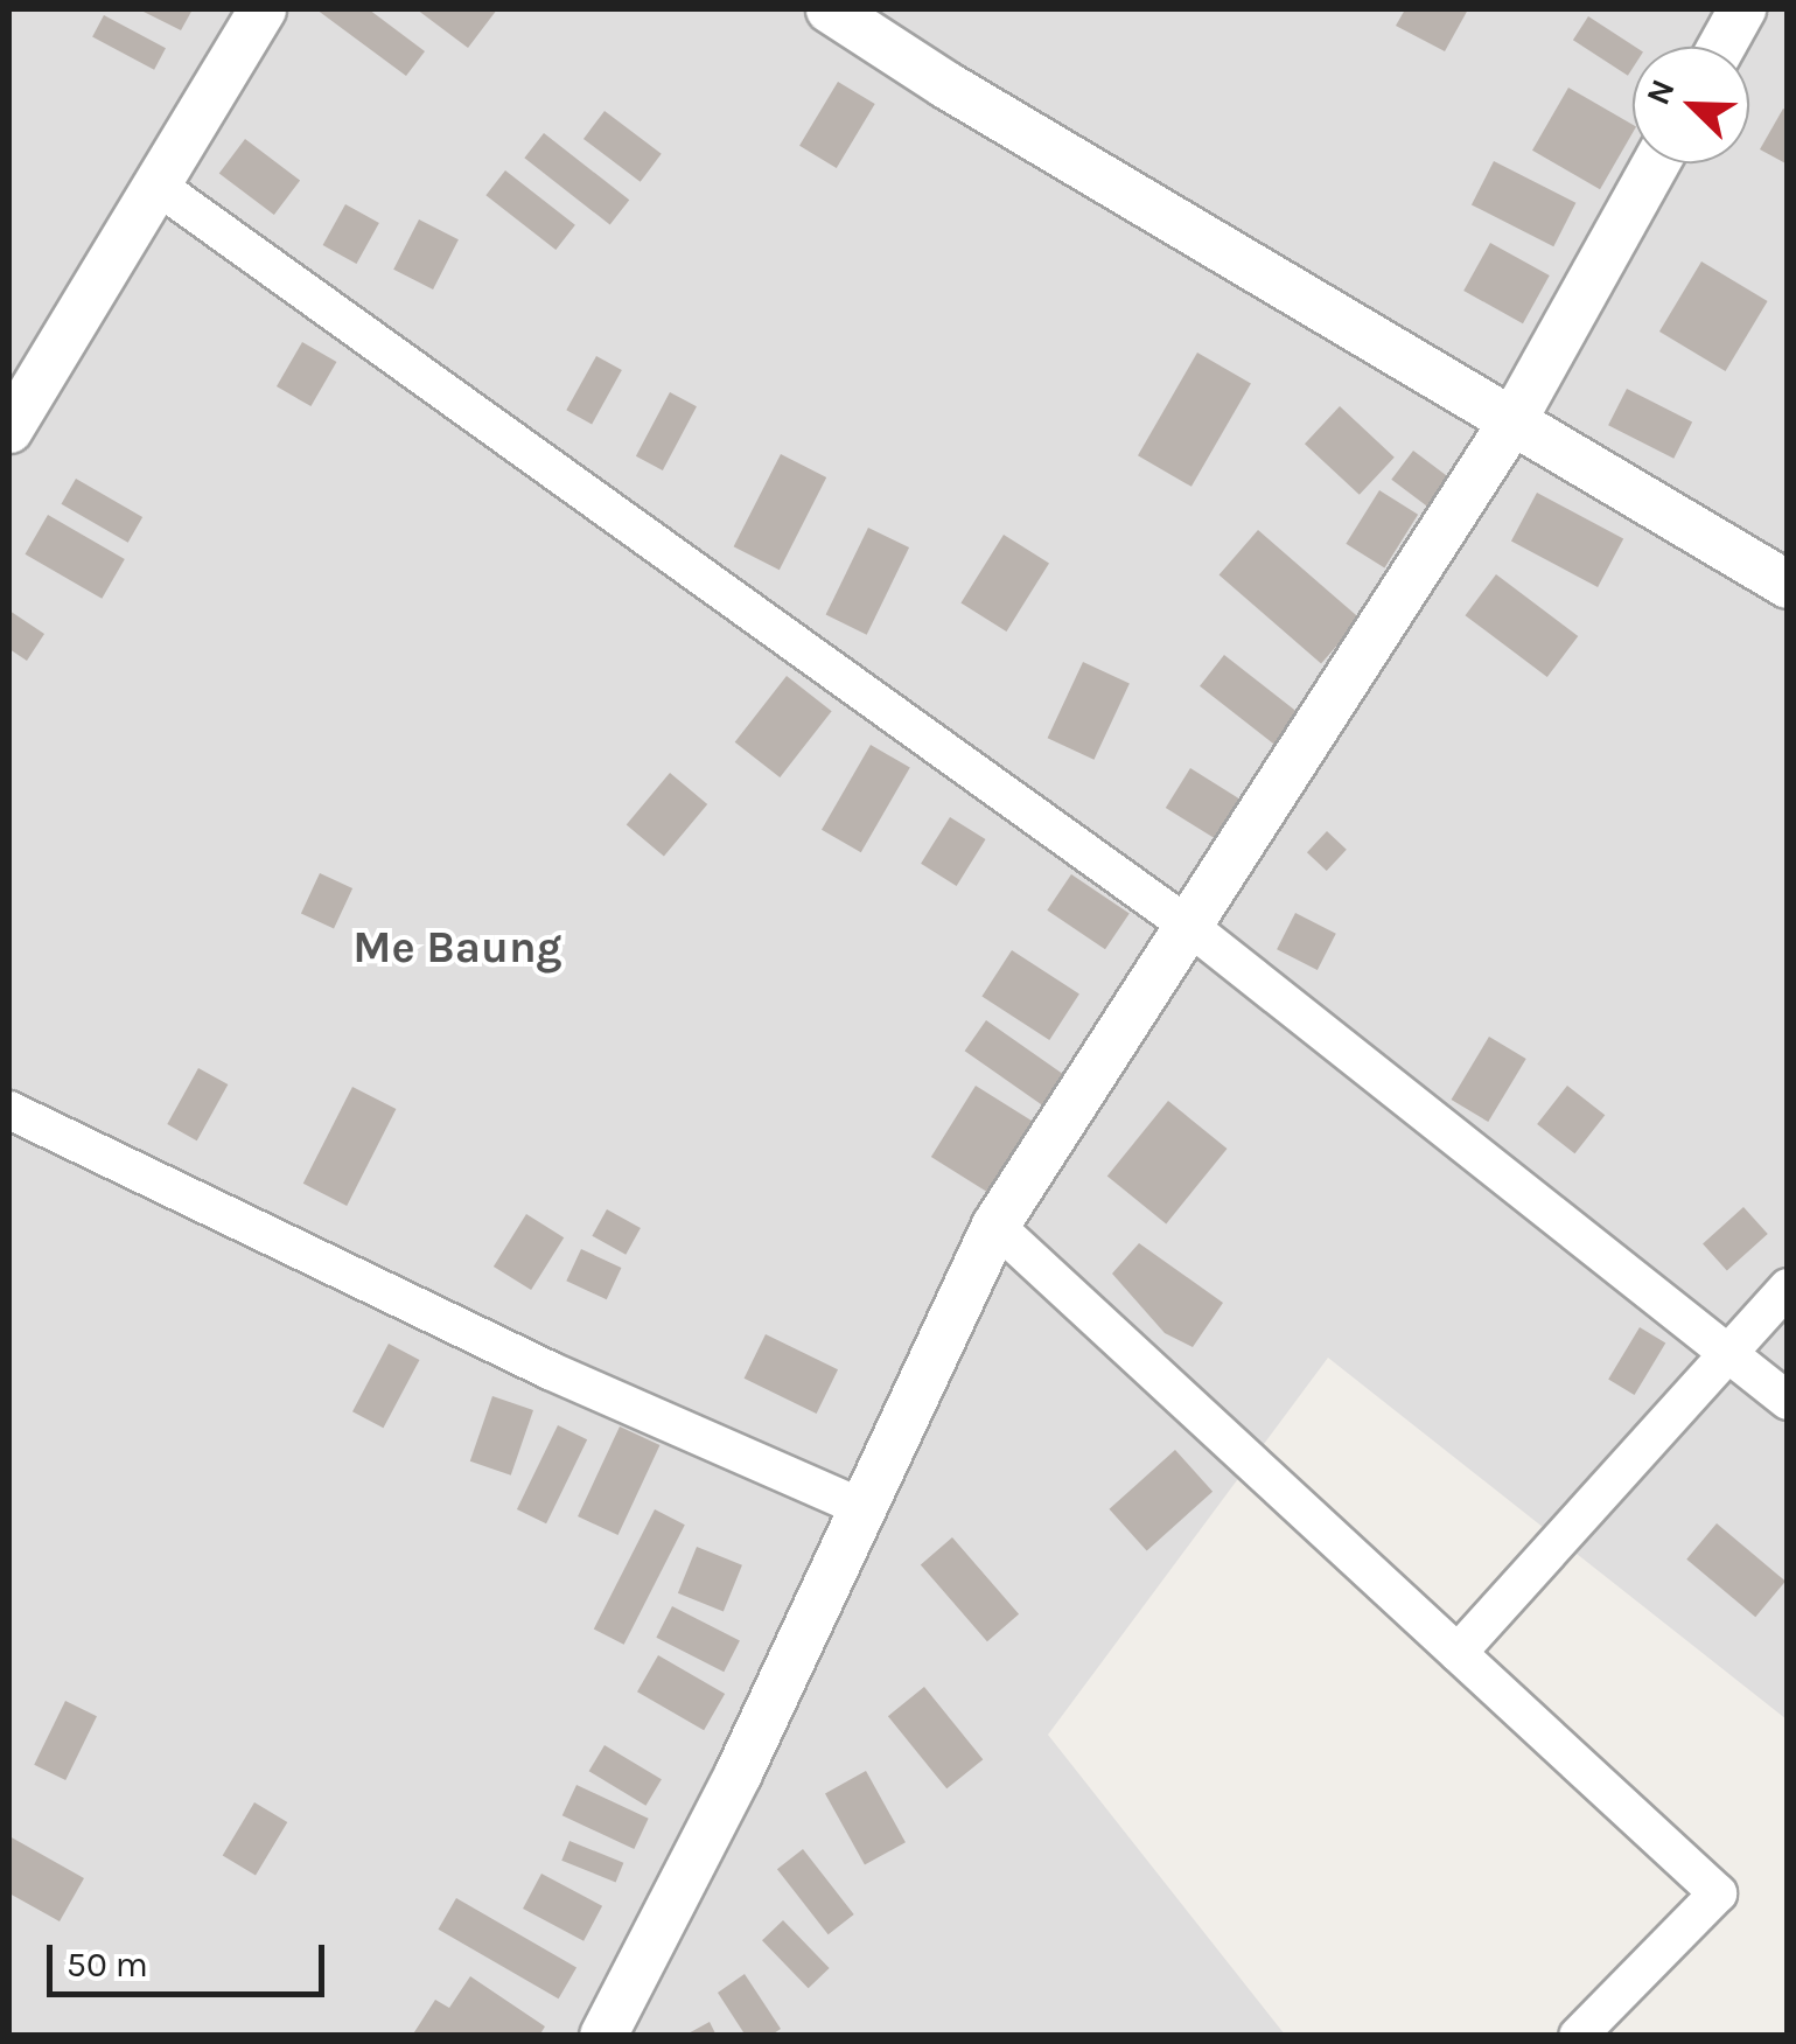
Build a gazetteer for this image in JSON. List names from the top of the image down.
{
  "districts": ["Me Baung"],
  "scale_bar": "50 m",
  "north": "top left"
}
